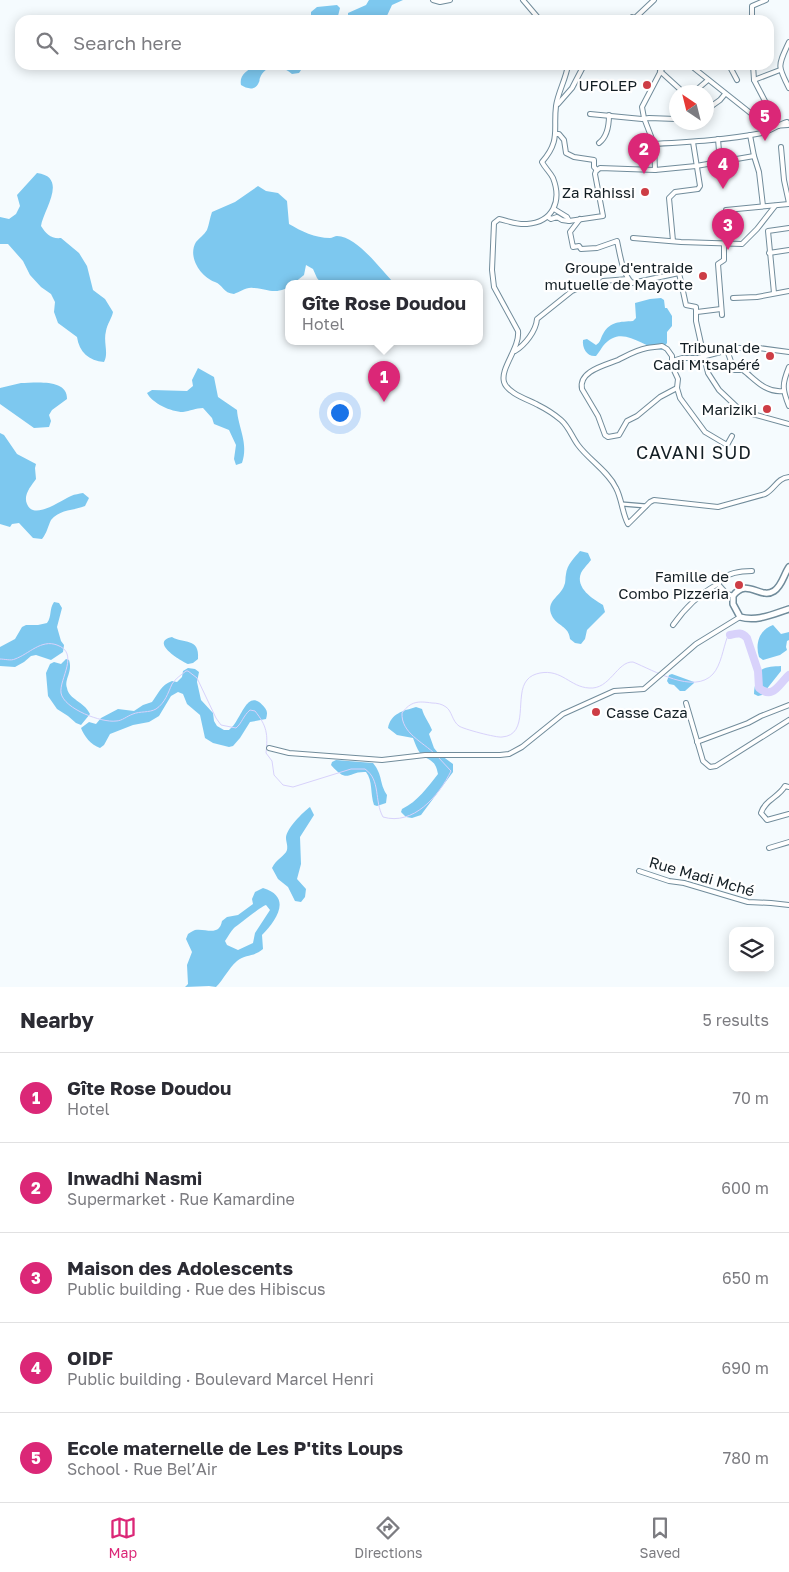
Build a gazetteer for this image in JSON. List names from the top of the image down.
{
  "streets": {
    "street": ["Rue Madi Mché"]
  },
  "districts": ["CAVANI SUD"],
  "places": [
    "UFOLEP",
    "Za Rahissi",
    "Groupe d'entraide mutuelle de Mayotte",
    "Tribunal de Cadi M'tsapéré",
    "Mariziki",
    "Famille de Combo Pizzeria",
    "Casse Caza"
  ],
  "north": "top left",
  "page": {
    "search": "Search here",
    "pins": [
      "5",
      "2",
      "4",
      "3",
      "1"
    ],
    "popup": ["Gîte Rose Doudou", "Hotel"],
    "heading": ["Nearby", "5 results"],
    "list": [
      {
        "mark": "1",
        "name": "Gîte Rose Doudou",
        "note": "Hotel",
        "value": "70 m"
      },
      {
        "mark": "2",
        "name": "Inwadhi Nasmi",
        "note": "Supermarket · Rue Kamardine",
        "value": "600 m"
      },
      {
        "mark": "3",
        "name": "Maison des Adolescents",
        "note": "Public building · Rue des Hibiscus",
        "value": "650 m"
      },
      {
        "mark": "4",
        "name": "OIDF",
        "note": "Public building · Boulevard Marcel Henri",
        "value": "690 m"
      },
      {
        "mark": "5",
        "name": "Ecole maternelle de Les P'tits Loups",
        "note": "School · Rue Bel’Air",
        "value": "780 m"
      }
    ],
    "nav": ["Map", "Directions", "Saved"]
  }
}
